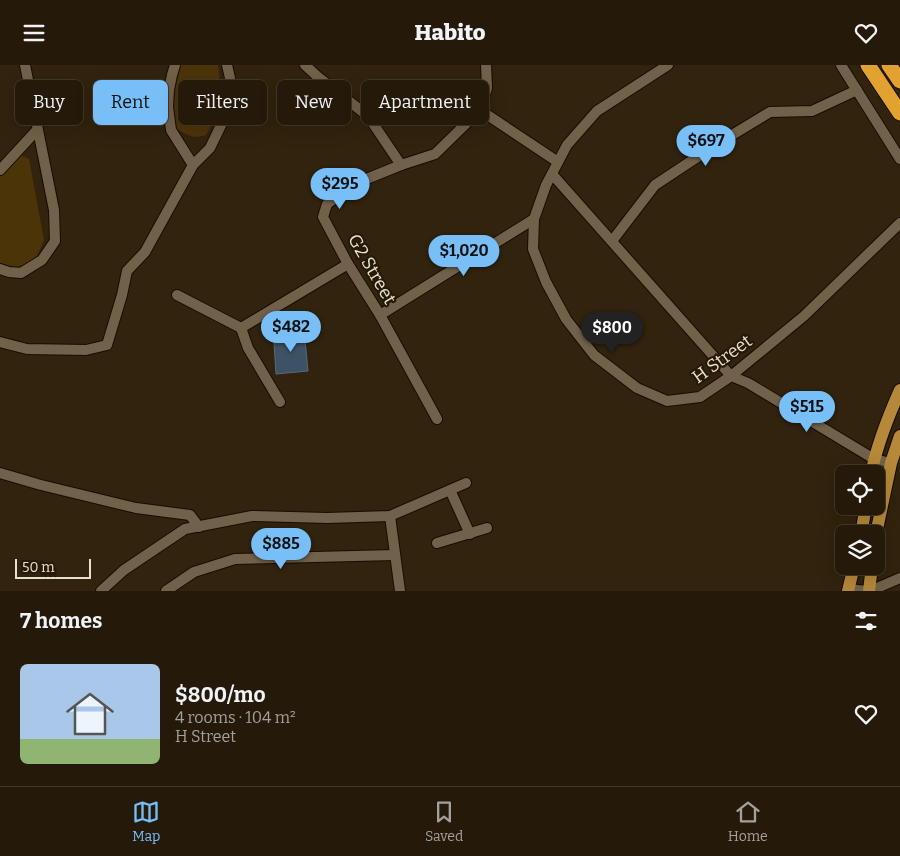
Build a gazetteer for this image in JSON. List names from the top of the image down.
{
  "streets": {
    "street": ["G2 Street", "H Street"]
  },
  "scale_bar": "50 m",
  "page": {
    "header": "Habito",
    "chip": [
      "Buy",
      "Rent",
      "Filters",
      "New",
      "Apartment"
    ],
    "price": [
      "$697",
      "$295",
      "$1,020",
      "$482",
      "$800",
      "$515",
      "$885"
    ],
    "scale": "50 m",
    "heading": "7 homes",
    "list": [
      {
        "name": "$800/mo",
        "note": "4 rooms · 104 m² · H Street"
      }
    ],
    "tabs": ["Map", "Saved", "Home"]
  }
}
